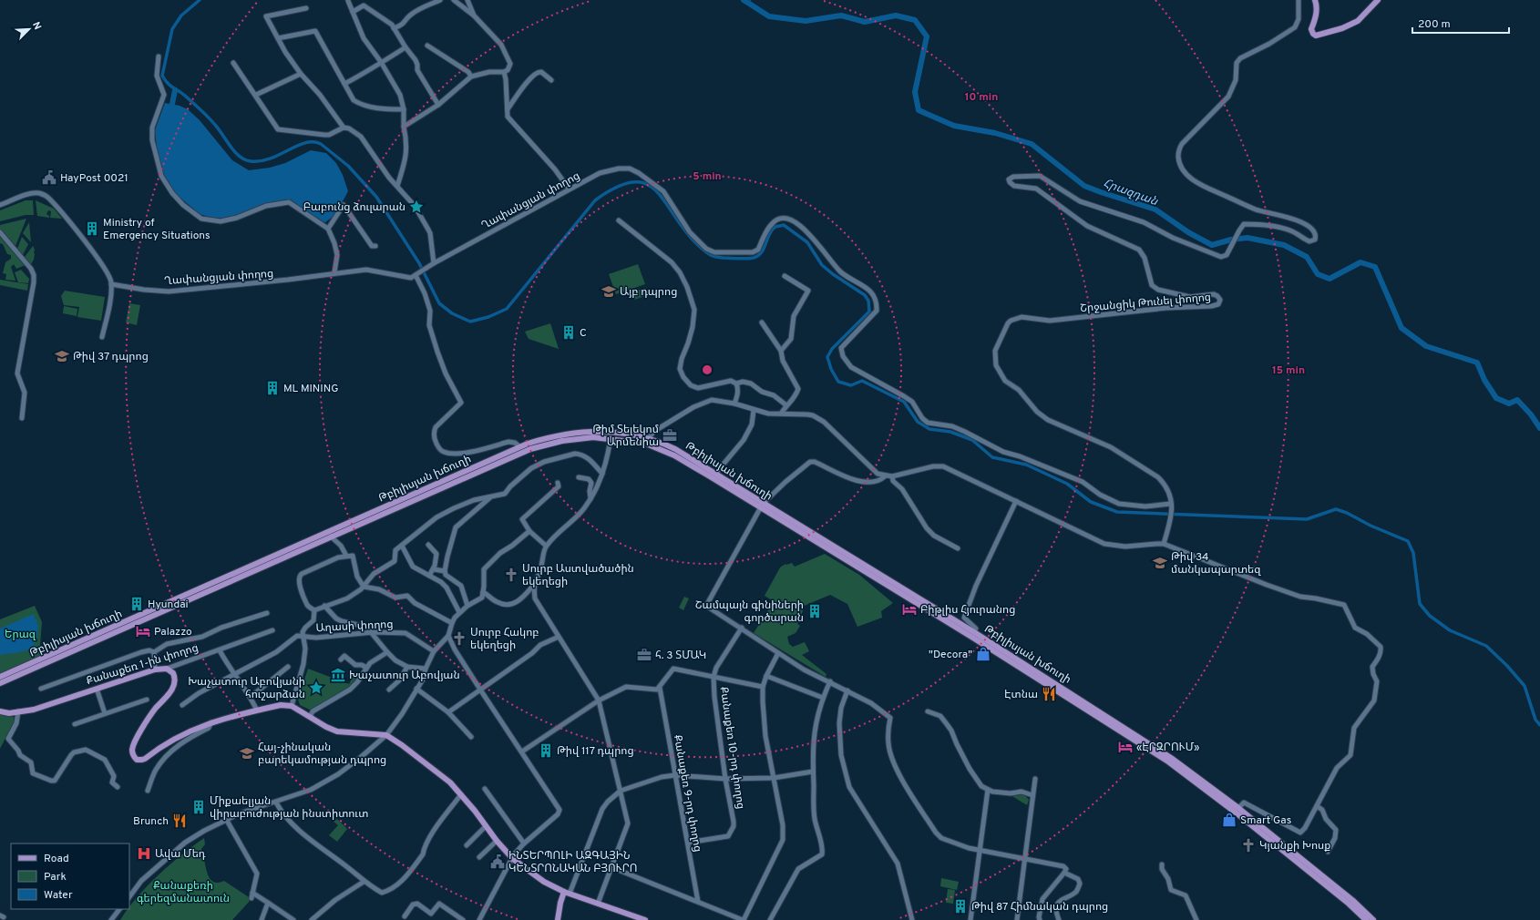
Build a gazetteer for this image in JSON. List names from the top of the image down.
{
  "streets": {
    "main road": ["Թբիլիսյան խճուղի", "Քանաքեռ 1-ին փողոց"],
    "street": [
      "Ղափանցյան փողոց",
      "Շրջանցիկ Թունել փողոց",
      "Աղասի փողոց",
      "Քանաքեռ 10-րդ փողոց",
      "Քանաքեռ 9-րդ փողոց"
    ]
  },
  "crossings": [
    ["Ղափանցյան փողոց", "Շրջանցիկ Թունել փողոց"],
    ["Քանաքեռ 10-րդ փողոց", "Քանաքեռ 9-րդ փողոց"]
  ],
  "water": ["Հրազդան"],
  "parks": ["Երազ", "Քանաքեռի գերեզմանատուն"],
  "places": {
    "public building": ["HayPost 0021", "ԻՆՏԵՐՊՈԼԻ ԱԶԳԱՅԻՆ ԿԵՆՏՐՈՆԱԿԱՆ ԲՅՈՒՐՈ"],
    "place": ["Բաբունց ձուլարան", "Խաչատուր Աբովյանի հուշարձան"],
    "building": [
      "Ministry of Emergency Situations",
      "C",
      "ML MINING",
      "Hyundai",
      "Շամպայն գինիների գործարան",
      "Թիվ 117 դպրոց",
      "Միքաելյան վիրաբուժության ինստիտուտ",
      "Թիվ 87 Հիմնական դպրոց"
    ],
    "school or university": [
      "Այբ դպրոց",
      "Թիվ 37 դպրոց",
      "Թիվ 34 մանկապարտեզ",
      "Հայ-չինական բարեկամության դպրոց"
    ],
    "office": ["Թիմ Տելեկոմ Արմենիա", "հ. 3 ՏՄԱԿ"],
    "church": ["Սուրբ Աստվածածին եկեղեցի", "Սուրբ Հակոբ եկեղեցի", "Կյանքի Խոսք"],
    "hotel": ["Բիթլիս Հյուրանոց", "Palazzo", "«ԷՐԶՐՈՒՄ»"],
    "shop": ["\"Decora\"", "Smart Gas"],
    "museum": ["Խաչատուր Աբովյան"],
    "restaurant": ["Էտնա", "Brunch"],
    "hospital": ["Ավա Մեդ"]
  },
  "legend": ["Road", "Park", "Water"],
  "scale_bar": "200 m",
  "north": "top right",
  "rings": ["10 min", "5 min", "15 min"]
}
